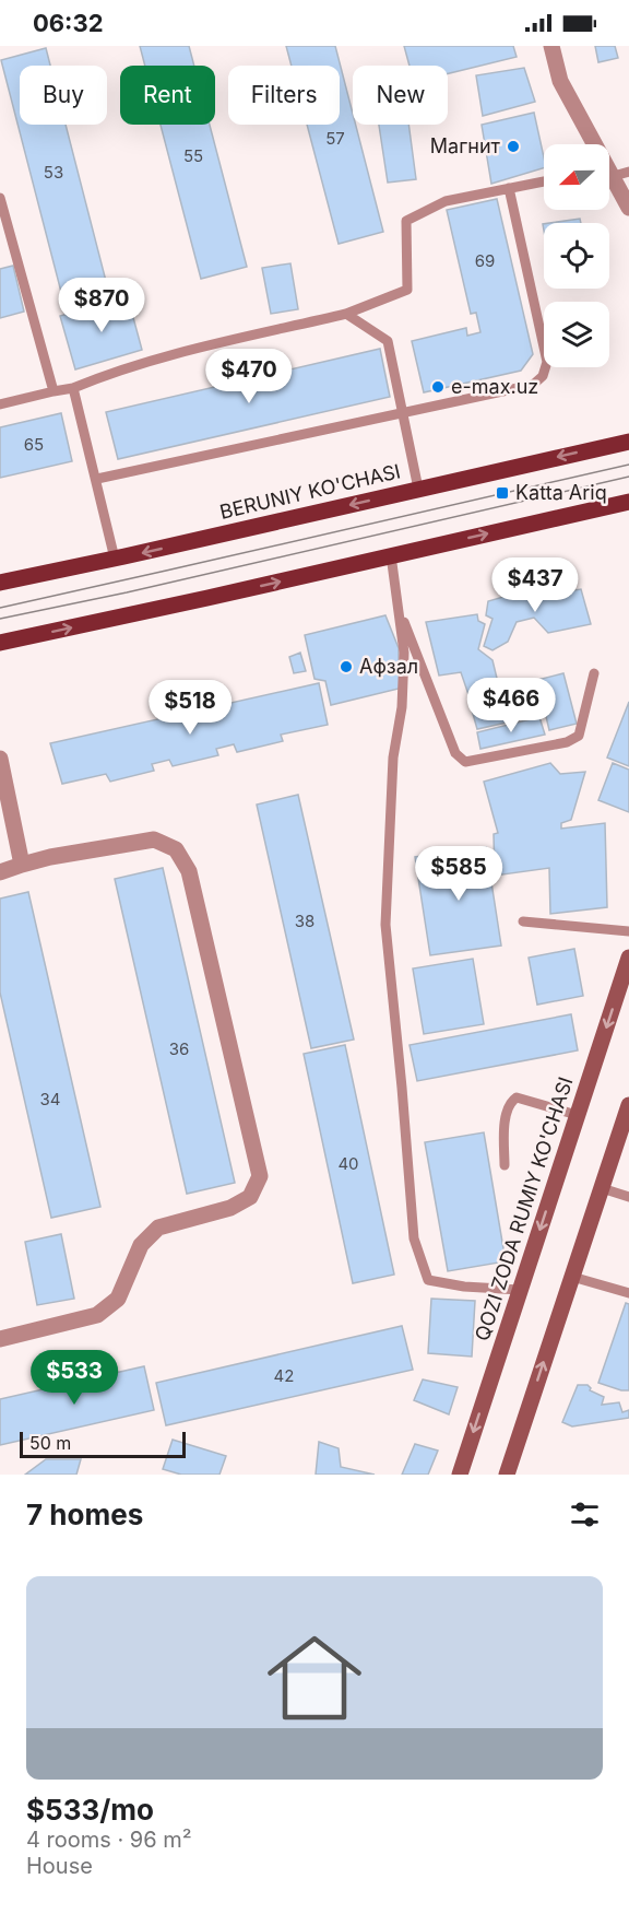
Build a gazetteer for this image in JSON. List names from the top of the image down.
{
  "streets": {
    "main road": ["BERUNIY KO'CHASI"],
    "street": ["QOZI ZODA RUMIY KO'CHASI"]
  },
  "places": {
    "other": ["Магнит", "e-max.uz", "Афзал"],
    "transit": ["Katta Ariq"]
  },
  "house_numbers": [
    "57",
    "55",
    "53",
    "69",
    "65",
    "38",
    "36",
    "34",
    "40",
    "42"
  ],
  "scale_bar": "50 m",
  "north": "left",
  "page": {
    "status": "06:32",
    "chip": [
      "Buy",
      "Rent",
      "Filters",
      "New"
    ],
    "price": [
      "$870",
      "$470",
      "$437",
      "$466",
      "$518",
      "$585",
      "$533"
    ],
    "scale": "50 m",
    "heading": "7 homes",
    "list": [
      {
        "name": "$533/mo",
        "note": "4 rooms · 96 m² · House"
      }
    ]
  }
}
